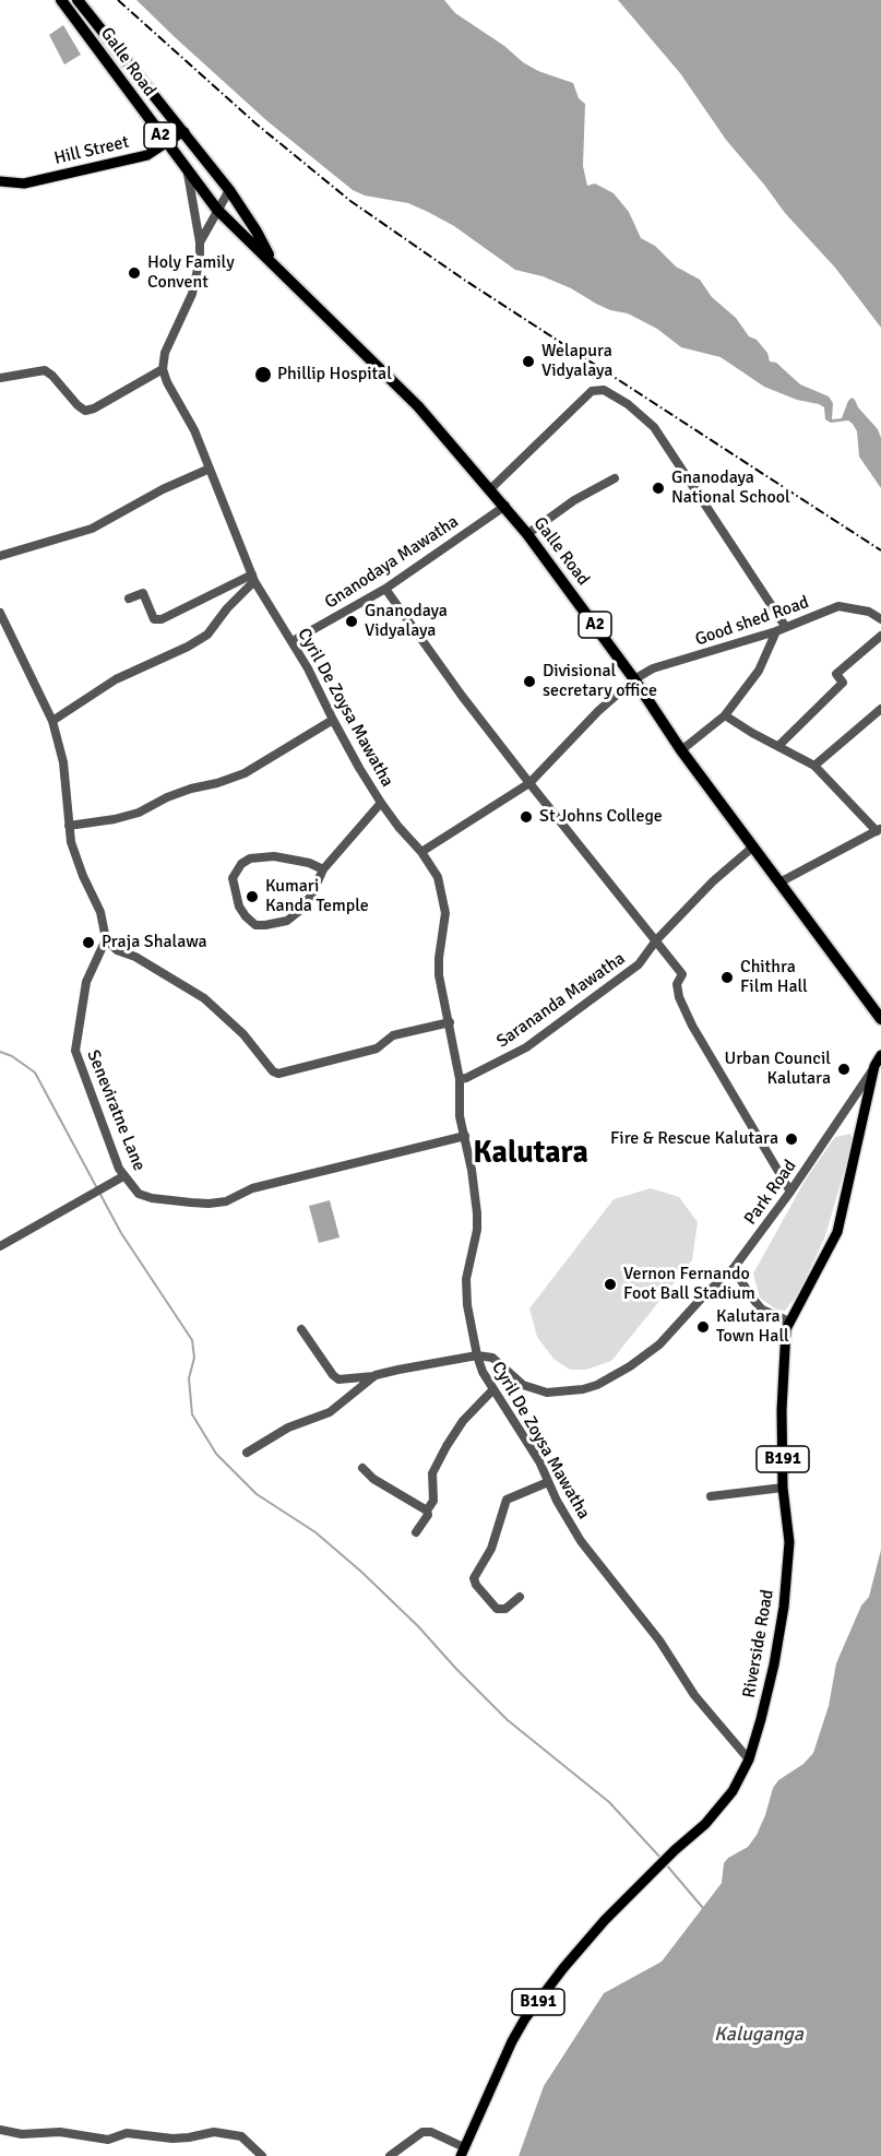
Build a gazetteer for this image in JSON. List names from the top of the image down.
{
  "streets": {
    "highway": ["Galle Road", "A2"],
    "main road": ["Hill Street", "B191", "Riverside Road"],
    "street": [
      "Gnanodaya Mawatha",
      "Good shed Road",
      "Cyril De Zoysa Mawatha",
      "Sarananda Mawatha",
      "Seneviratne Lane",
      "Park Road"
    ]
  },
  "crossings": [
    ["Galle Road", "Hill Street"],
    ["Galle Road", "Gnanodaya Mawatha"],
    ["Galle Road", "Good shed Road"],
    ["Galle Road", "Sarananda Mawatha"],
    ["Gnanodaya Mawatha", "Cyril De Zoysa Mawatha"],
    ["Good shed Road", "Cyril De Zoysa Mawatha"],
    ["Cyril De Zoysa Mawatha", "Sarananda Mawatha"],
    ["Cyril De Zoysa Mawatha", "Seneviratne Lane"],
    ["Cyril De Zoysa Mawatha", "Park Road"],
    ["Cyril De Zoysa Mawatha", "Riverside Road"],
    ["Park Road", "Riverside Road"]
  ],
  "districts": ["Kalutara"],
  "water": ["Kaluganga"],
  "places": [
    "Holy Family Convent",
    "Welapura Vidyalaya",
    "Phillip Hospital",
    "Gnanodaya National School",
    "Gnanodaya Vidyalaya",
    "Divisional secretary office",
    "St Johns College",
    "Kumari Kanda Temple",
    "Praja Shalawa",
    "Chithra Film Hall",
    "Urban Council Kalutara",
    "Fire & Rescue Kalutara",
    "Vernon Fernando Foot Ball Stadium",
    "Kalutara Town Hall"
  ]
}
